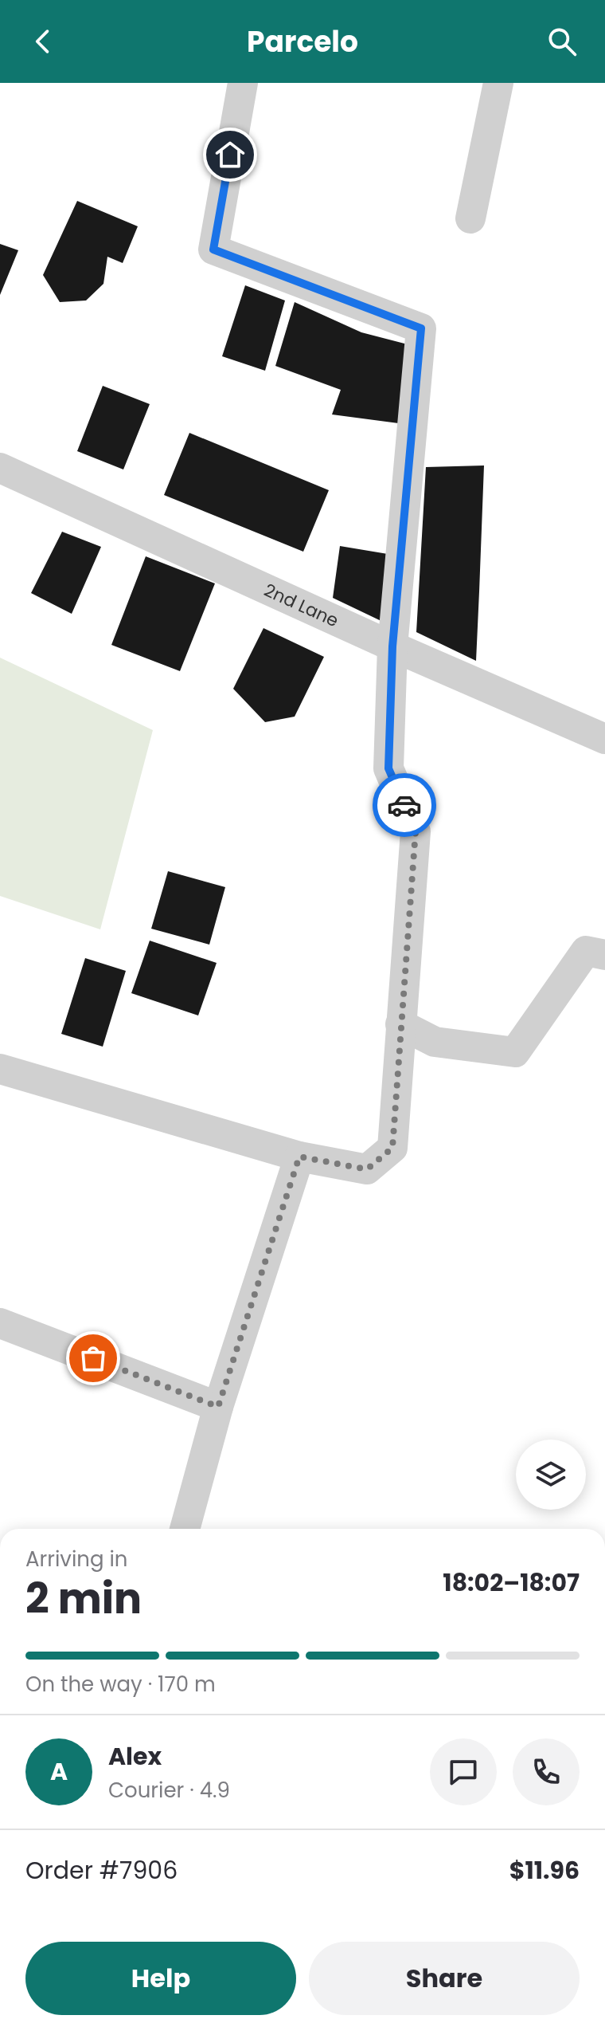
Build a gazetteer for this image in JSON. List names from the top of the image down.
{
  "streets": {
    "street": ["2nd Lane"]
  },
  "page": {
    "header": "Parcelo",
    "heading": ["2 min", "Arriving in", "18:02–18:07"],
    "panel": [
      "Alex",
      "Courier · 4.9",
      "Order #7906",
      "$11.96"
    ],
    "bar": "On the way · 170 m",
    "round": "A",
    "buttons": ["Help", "Share"]
  }
}
